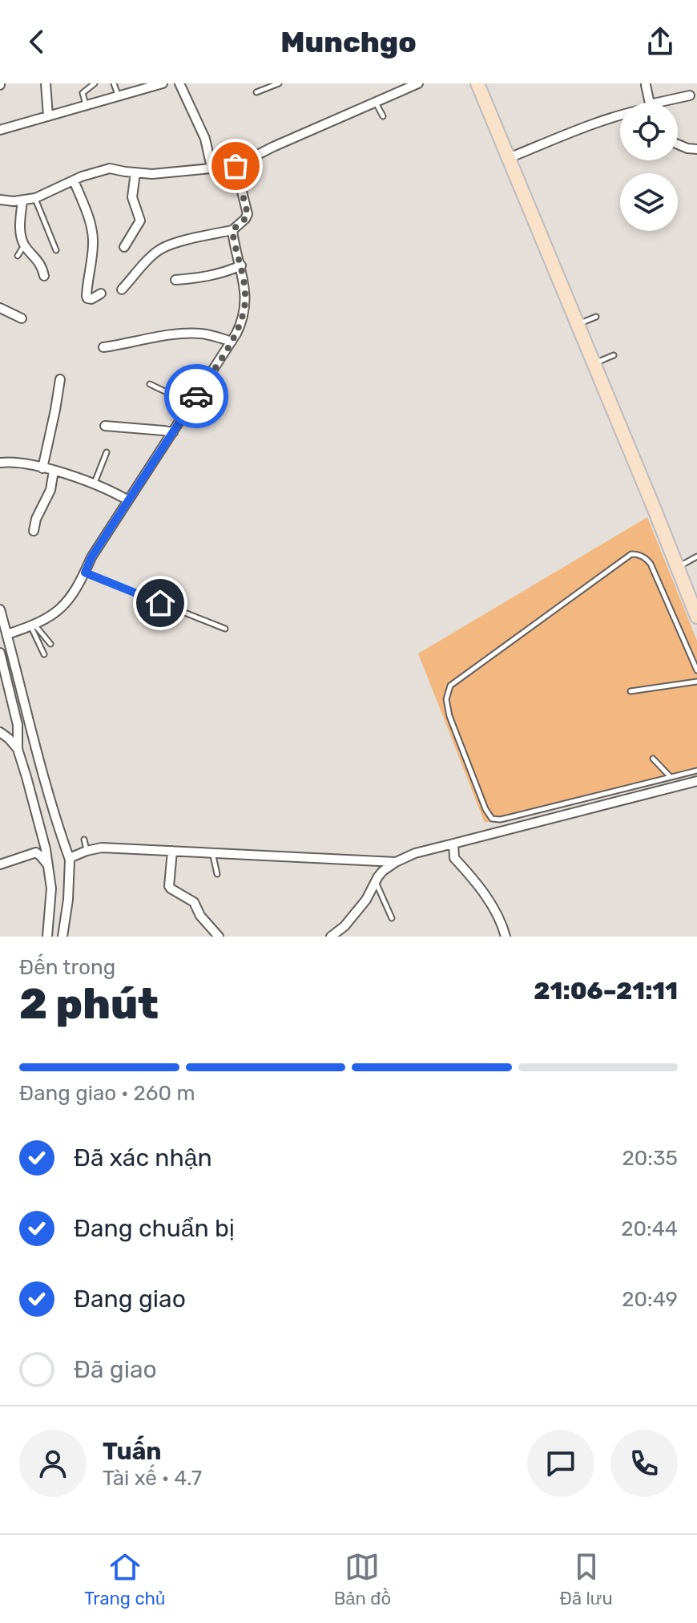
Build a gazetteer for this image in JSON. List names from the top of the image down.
{
  "page": {
    "header": "Munchgo",
    "heading": ["2 phút", "Đến trong", "21:06–21:11"],
    "panel": ["Tuấn", "Tài xế · 4.7"],
    "bar": "Đang giao · 260 m",
    "list": [
      ["Đã xác nhận", "20:35"],
      ["Đang chuẩn bị", "20:44"],
      ["Đang giao", "20:49"],
      "Đã giao"
    ],
    "tabs": ["Trang chủ", "Bản đồ", "Đã lưu"]
  }
}
